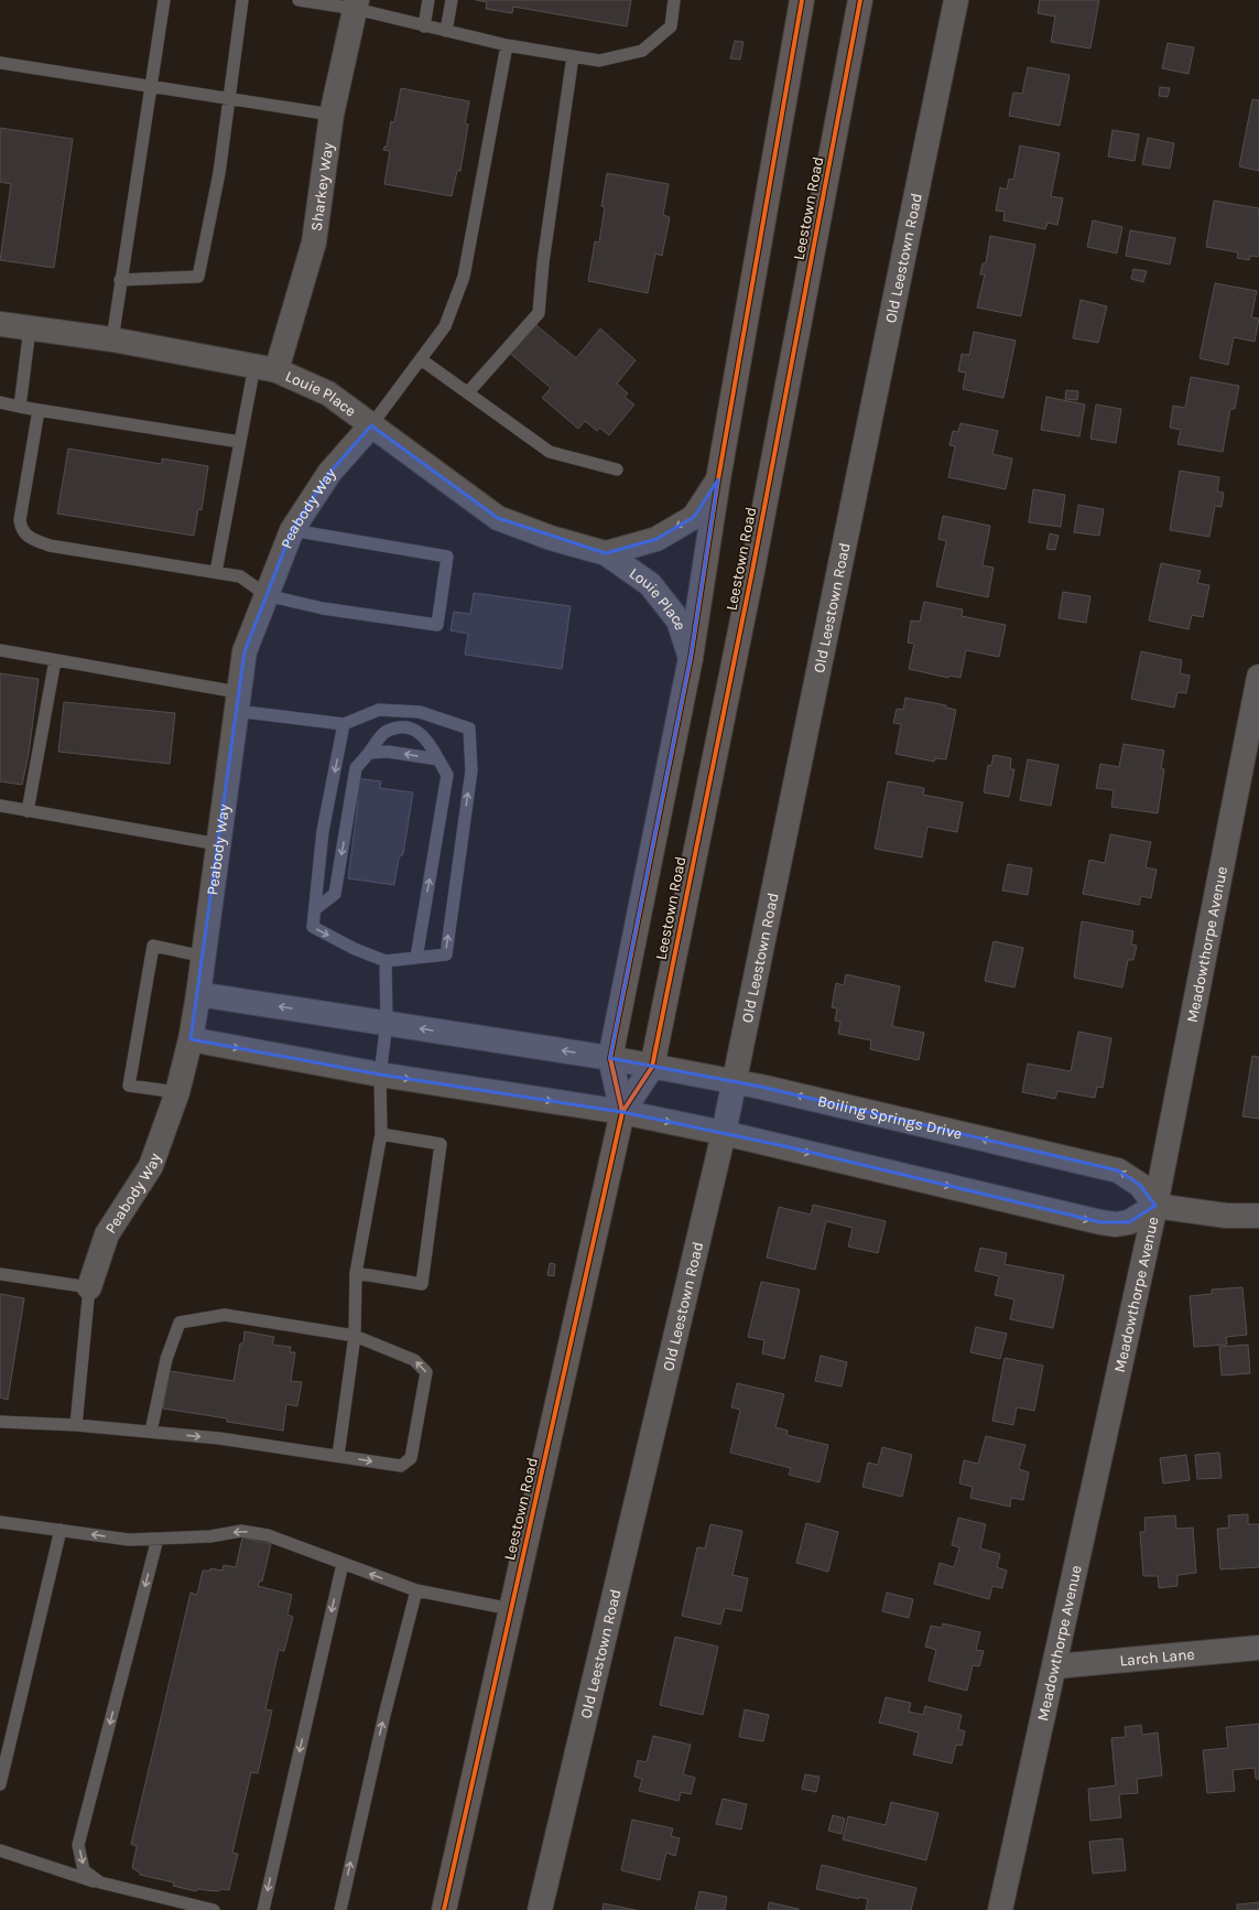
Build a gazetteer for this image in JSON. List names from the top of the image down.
{
  "streets": {
    "main road": ["Leestown Road"],
    "street": [
      "Sharkey Way",
      "Old Leestown Road",
      "Louie Place",
      "Peabody Way",
      "Meadowthorpe Avenue",
      "Boiling Springs Drive",
      "Larch Lane"
    ]
  },
  "crossings": [
    ["Sharkey Way", "Louie Place"],
    ["Leestown Road", "Louie Place"],
    ["Leestown Road", "Boiling Springs Drive"],
    ["Old Leestown Road", "Boiling Springs Drive"],
    ["Louie Place", "Peabody Way"],
    ["Peabody Way", "Boiling Springs Drive"],
    ["Meadowthorpe Avenue", "Boiling Springs Drive"],
    ["Meadowthorpe Avenue", "Larch Lane"]
  ]
}
